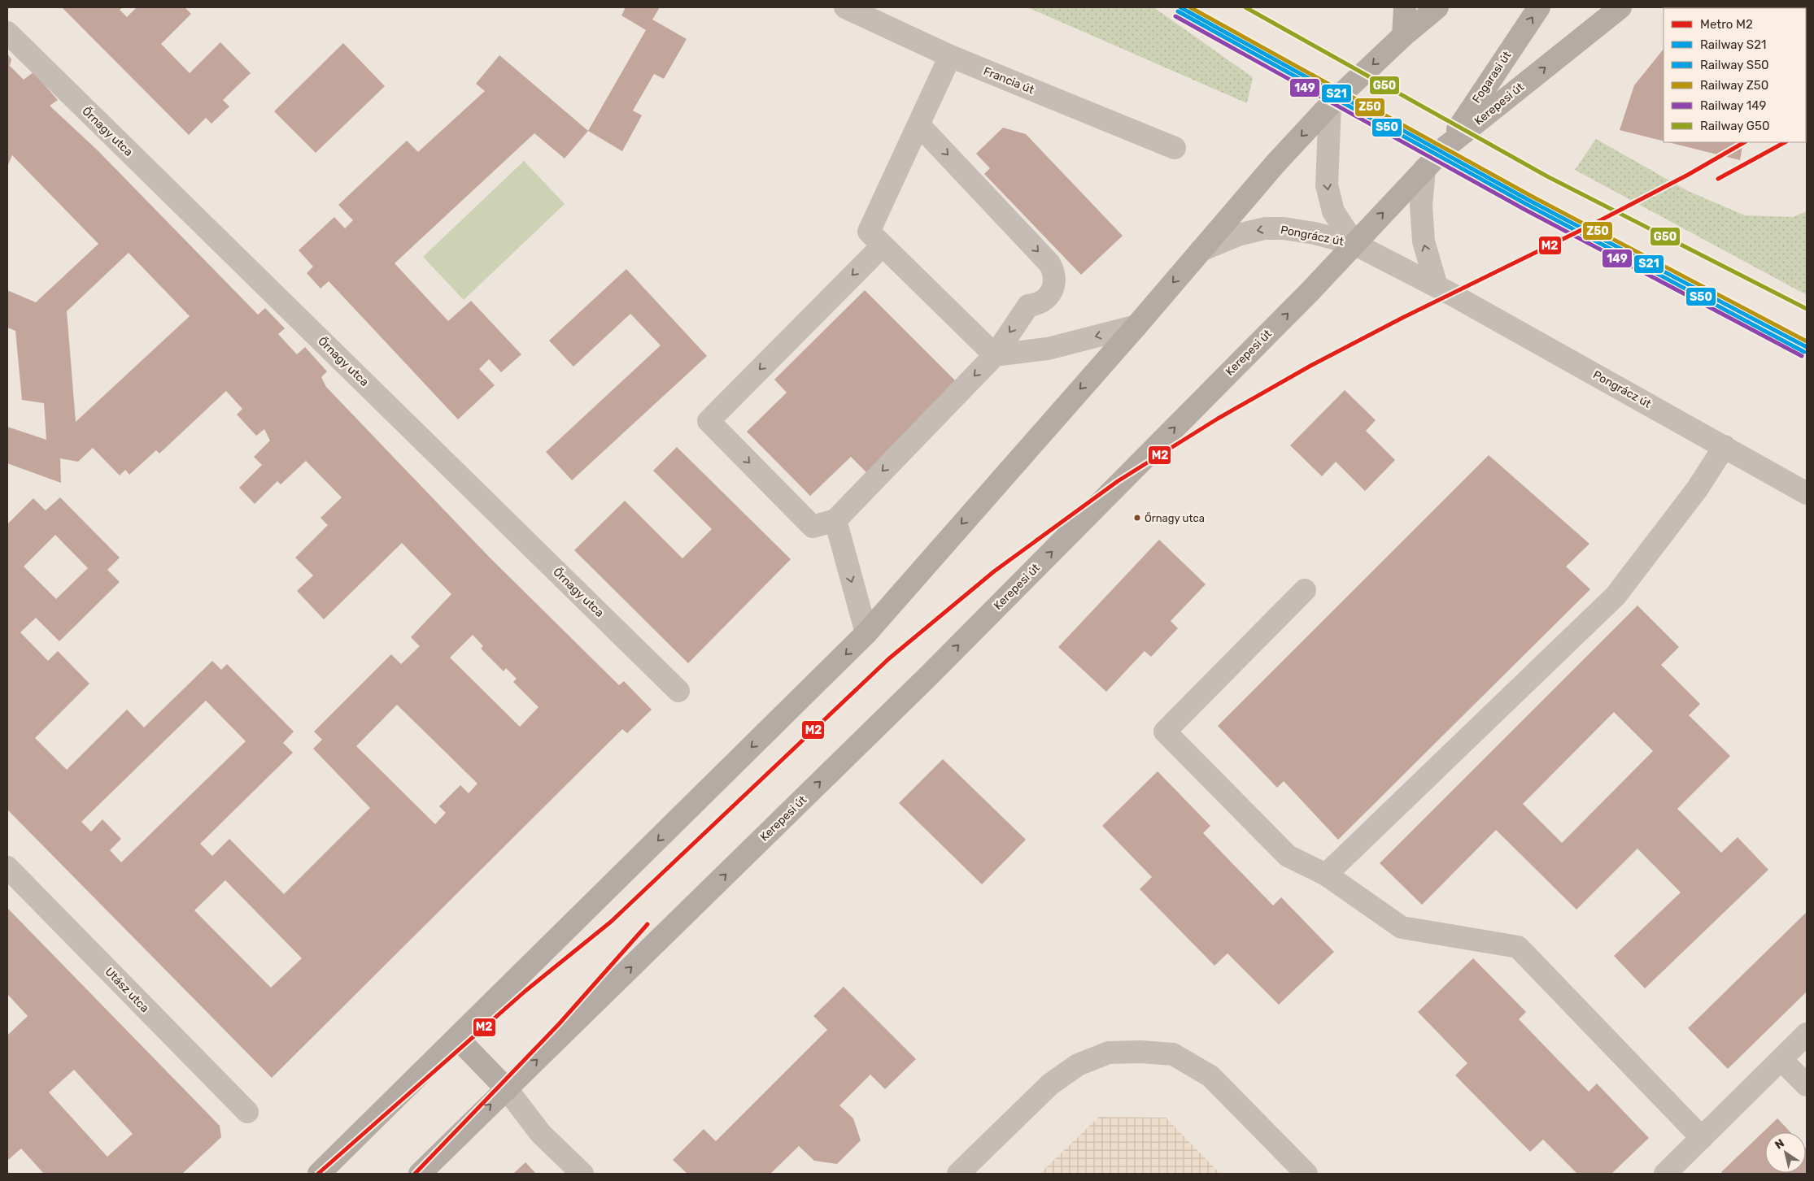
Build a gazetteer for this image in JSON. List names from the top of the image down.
{
  "streets": {
    "main road": ["Fogarasi út", "Kerepesi út"],
    "street": [
      "Francia út",
      "Őrnagy utca",
      "Pongrácz út",
      "Utász utca"
    ]
  },
  "crossings": [
    ["Fogarasi út", "Kerepesi út"],
    ["Kerepesi út", "Pongrácz út"]
  ],
  "places": ["Őrnagy utca"],
  "lines": [
    "rail line S21",
    "rail line Z50",
    "rail line G50",
    "rail line S50",
    "rail line 149",
    "metro line M2"
  ],
  "legend": [
    "Metro M2",
    "Railway S21",
    "Railway S50",
    "Railway Z50",
    "Railway 149",
    "Railway G50"
  ],
  "north": "top left"
}
